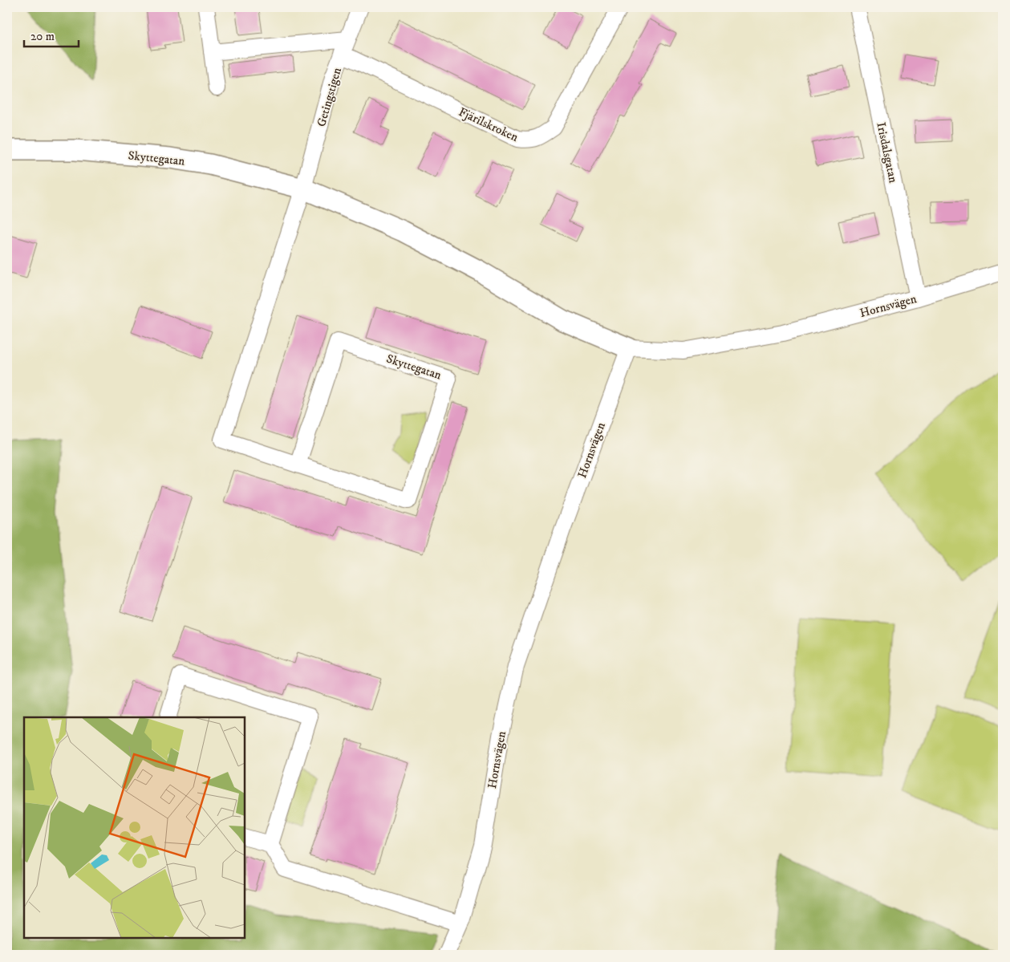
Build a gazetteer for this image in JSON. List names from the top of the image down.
{
  "streets": {
    "street": [
      "Getingstigen",
      "Fjärilskroken",
      "Irisdalsgatan",
      "Skyttegatan",
      "Hornsvägen"
    ]
  },
  "crossings": [
    ["Getingstigen", "Fjärilskroken"],
    ["Getingstigen", "Skyttegatan"],
    ["Irisdalsgatan", "Hornsvägen"],
    ["Skyttegatan", "Hornsvägen"]
  ],
  "scale_bar": "20 m"
}
